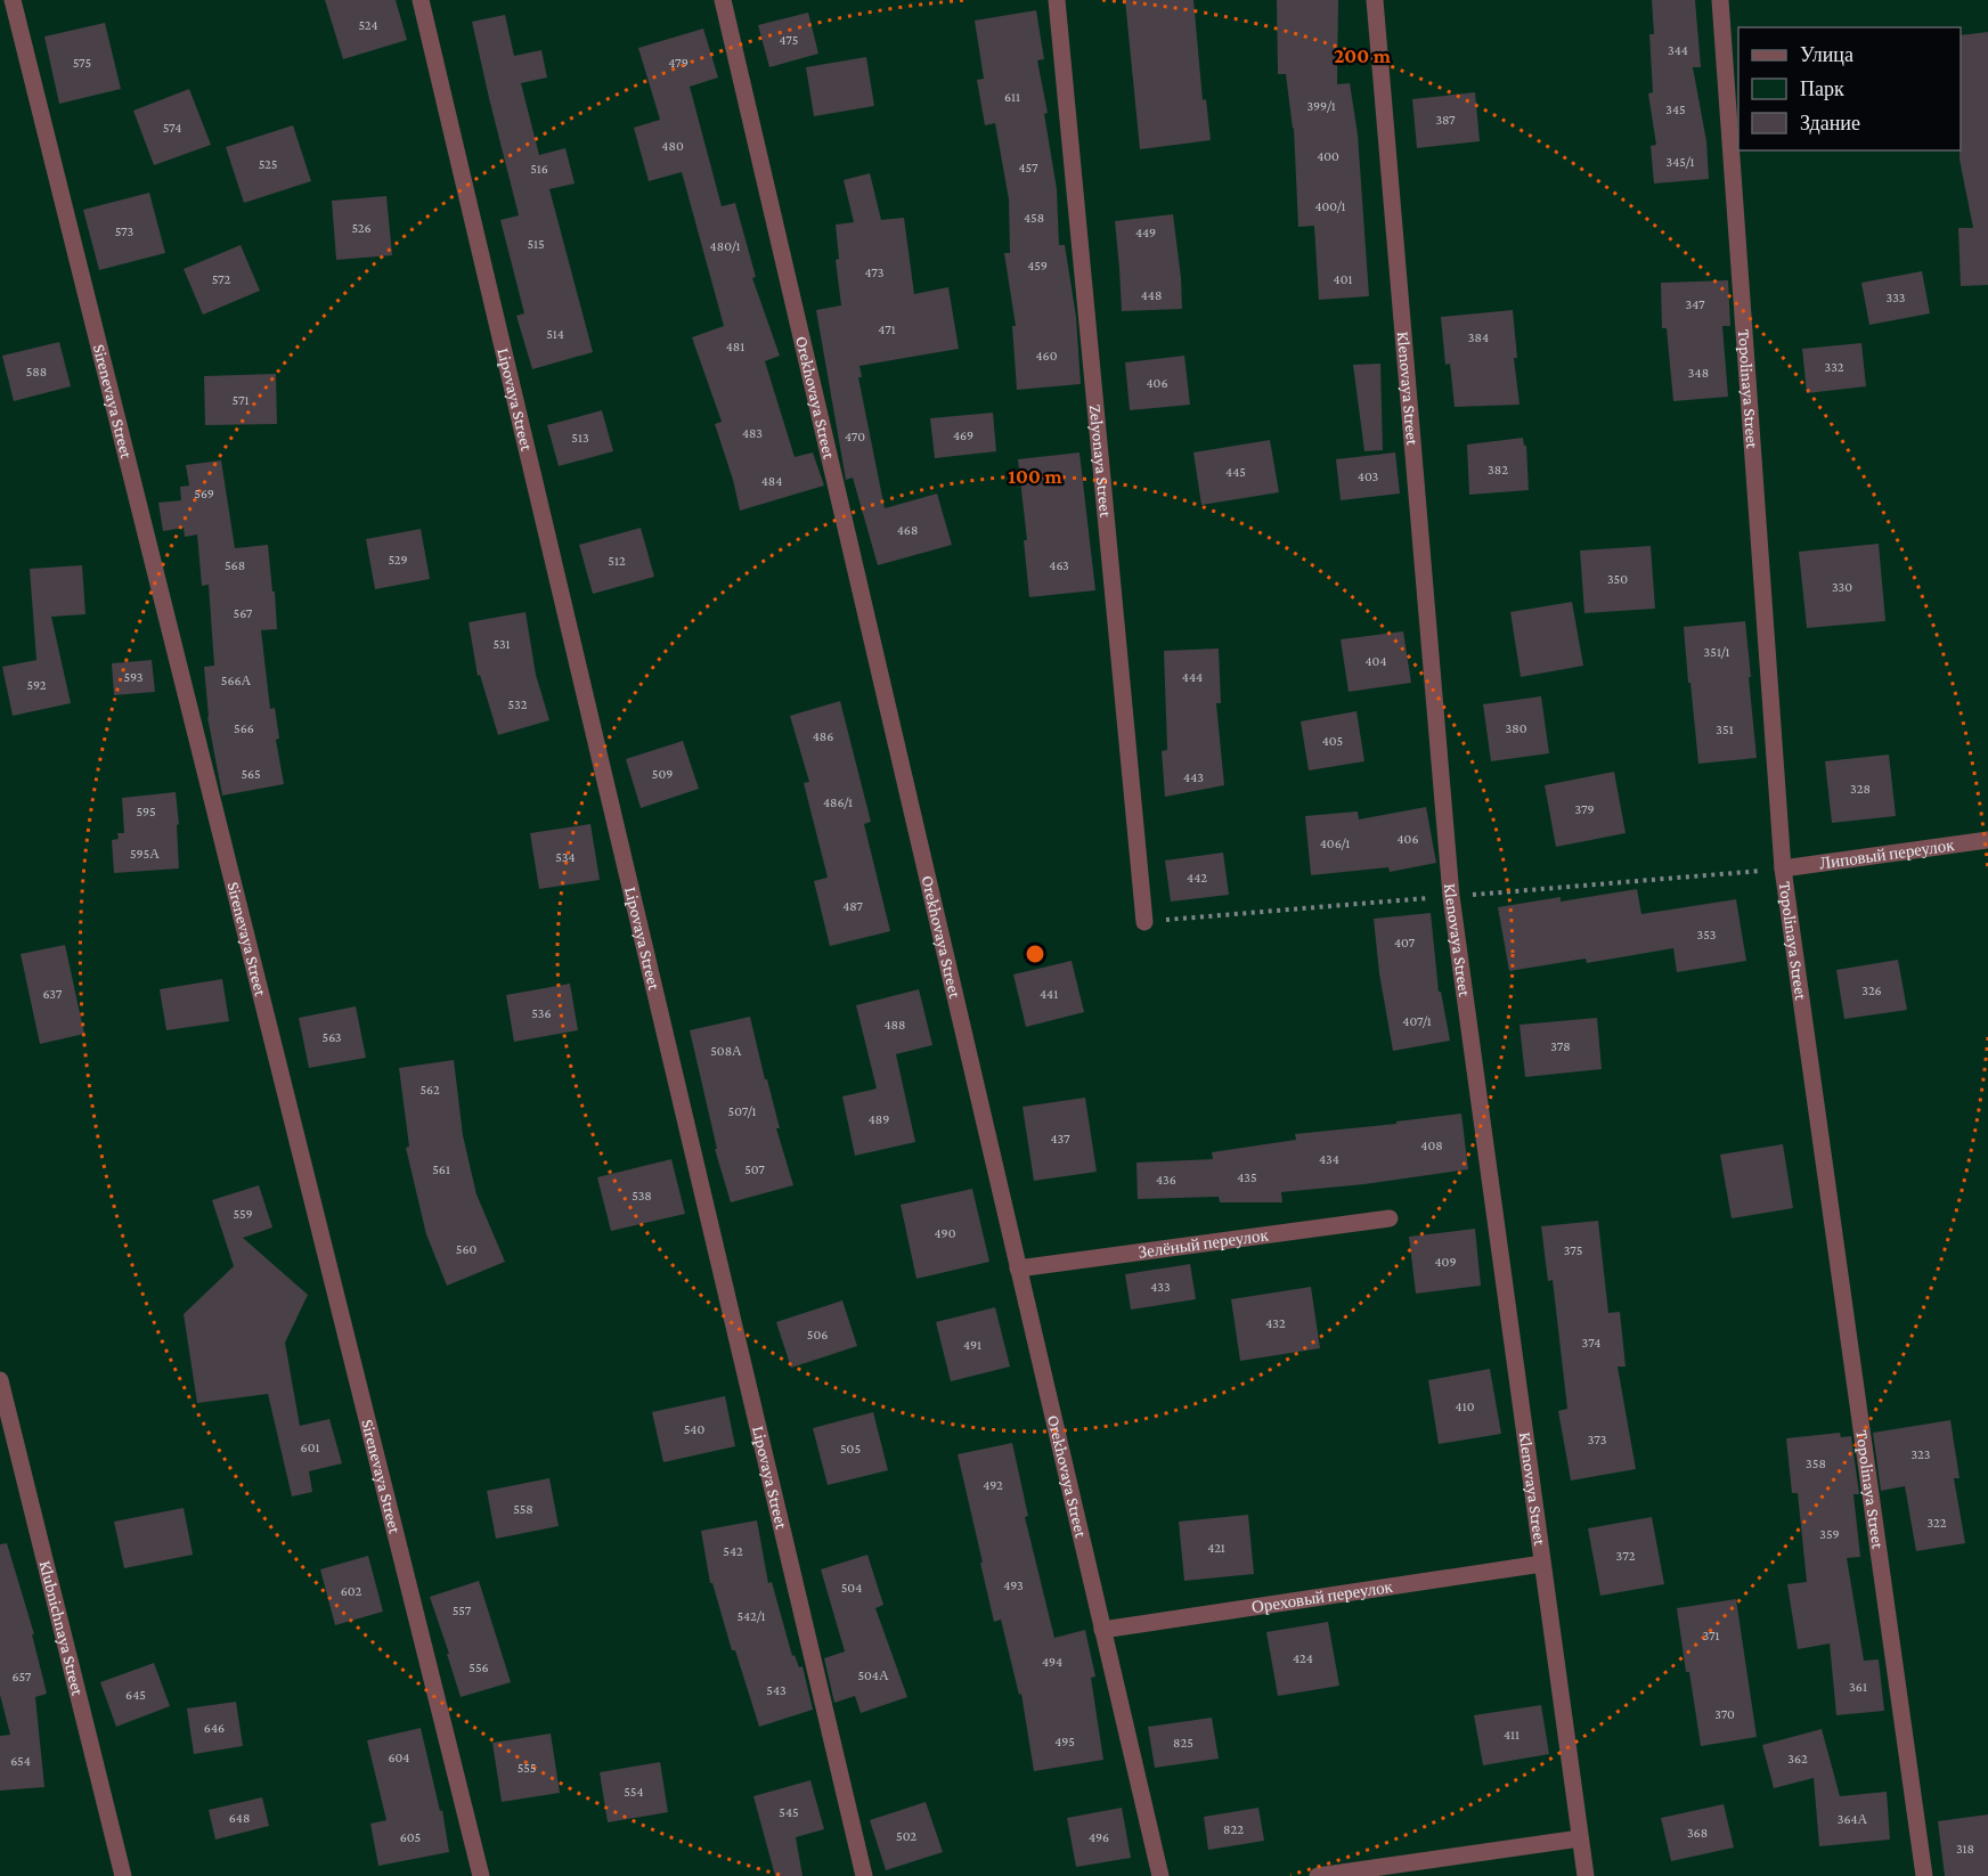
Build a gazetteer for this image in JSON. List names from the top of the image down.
{
  "streets": {
    "street": [
      "Klenovaya Street",
      "Topolinaya Street",
      "Lipovaya Street",
      "Orekhovaya Street",
      "Sirenevaya Street",
      "Zelyonaya Street",
      "Липовый переулок",
      "Зелёный переулок",
      "Ореховый переулок",
      "Klubnichnaya Street"
    ]
  },
  "crossings": [
    ["Klenovaya Street", "Ореховый переулок"],
    ["Topolinaya Street", "Липовый переулок"],
    ["Orekhovaya Street", "Зелёный переулок"],
    ["Orekhovaya Street", "Ореховый переулок"]
  ],
  "house_numbers": [
    "524",
    "475",
    "344",
    "575",
    "479",
    "611",
    "399/1",
    "345",
    "387",
    "574",
    "480",
    "400",
    "345/1",
    "525",
    "457",
    "516",
    "400/1",
    "458",
    "526",
    "573",
    "449",
    "515",
    "480/1",
    "459",
    "473",
    "572",
    "401",
    "448",
    "333",
    "347",
    "471",
    "514",
    "384",
    "481",
    "460",
    "332",
    "588",
    "348",
    "406",
    "571",
    "483",
    "469",
    "470",
    "513",
    "382",
    "445",
    "403",
    "484",
    "569",
    "468",
    "529",
    "512",
    "568",
    "463",
    "350",
    "330",
    "567",
    "531",
    "351/1",
    "404",
    "593",
    "444",
    "566А",
    "592",
    "532",
    "566",
    "380",
    "351",
    "486",
    "405",
    "565",
    "509",
    "443",
    "328",
    "486/1",
    "379",
    "595",
    "406",
    "406/1",
    "595А",
    "534",
    "442",
    "487",
    "353",
    "407",
    "326",
    "637",
    "441",
    "536",
    "407/1",
    "488",
    "563",
    "378",
    "508А",
    "562",
    "507/1",
    "489",
    "437",
    "408",
    "434",
    "561",
    "507",
    "435",
    "436",
    "538",
    "559",
    "490",
    "560",
    "375",
    "409",
    "433",
    "432",
    "506",
    "374",
    "491",
    "410",
    "540",
    "373",
    "601",
    "505",
    "323",
    "358",
    "492",
    "558",
    "322",
    "359",
    "421",
    "542",
    "372",
    "493",
    "504",
    "602",
    "557",
    "542/1",
    "371",
    "424",
    "494",
    "556",
    "504А",
    "657",
    "361",
    "543",
    "645",
    "370",
    "646",
    "411",
    "495",
    "825",
    "604",
    "362",
    "654",
    "555",
    "554",
    "545",
    "648",
    "364А",
    "822",
    "368",
    "502",
    "605",
    "496",
    "318"
  ],
  "legend": ["Улица", "Парк", "Здание"],
  "rings": ["200 m", "100 m"]
}
